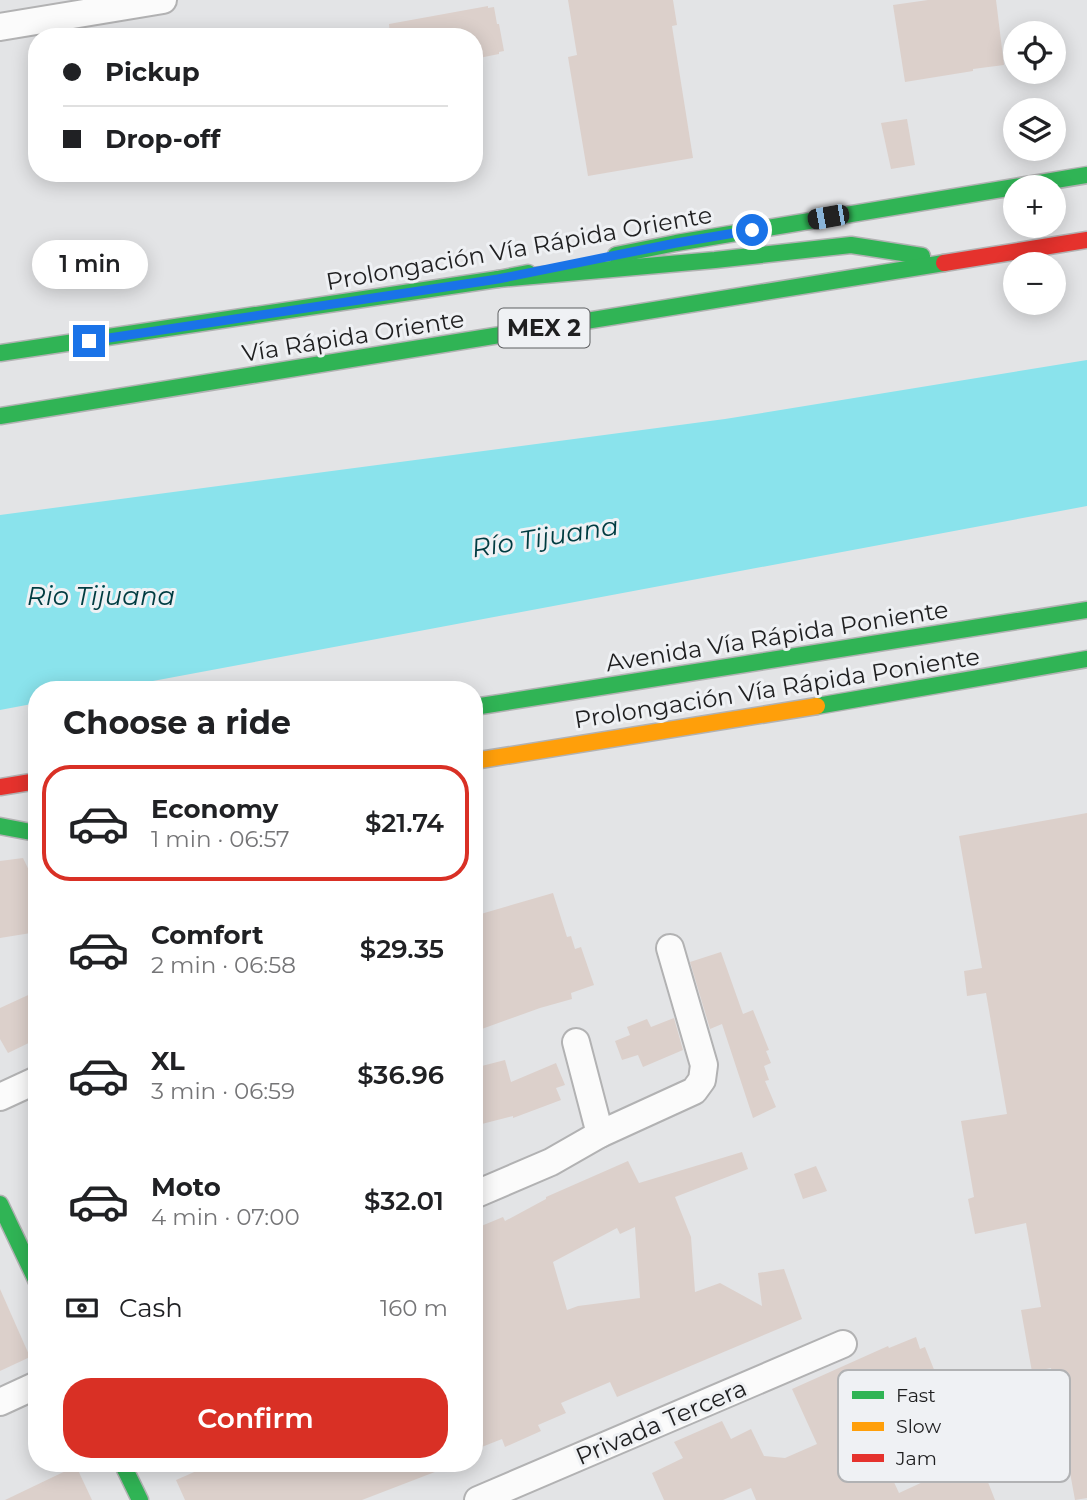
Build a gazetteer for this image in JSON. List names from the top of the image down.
{
  "streets": {
    "main road": [
      "Prolongación Vía Rápida Oriente",
      "MEX 2",
      "Vía Rápida Oriente",
      "Avenida Vía Rápida Poniente",
      "Prolongación Vía Rápida Poniente"
    ],
    "street": ["Privada Tercera"]
  },
  "water": ["Río Tijuana", "Rio Tijuana"],
  "legend": ["Fast", "Slow", "Jam"],
  "page": {
    "map_buttons": ["+", "−"],
    "banner": ["Pickup", "Drop-off"],
    "bubble": "1 min",
    "heading": "Choose a ride",
    "list": [
      {
        "name": "Economy",
        "note": "1 min · 06:57",
        "value": "$21.74"
      },
      {
        "name": "Comfort",
        "note": "2 min · 06:58",
        "value": "$29.35"
      },
      {
        "name": "XL",
        "note": "3 min · 06:59",
        "value": "$36.96"
      },
      {
        "name": "Moto",
        "note": "4 min · 07:00",
        "value": "$32.01"
      }
    ],
    "pay": ["Cash", "160 m"],
    "buttons": "Confirm"
  }
}
